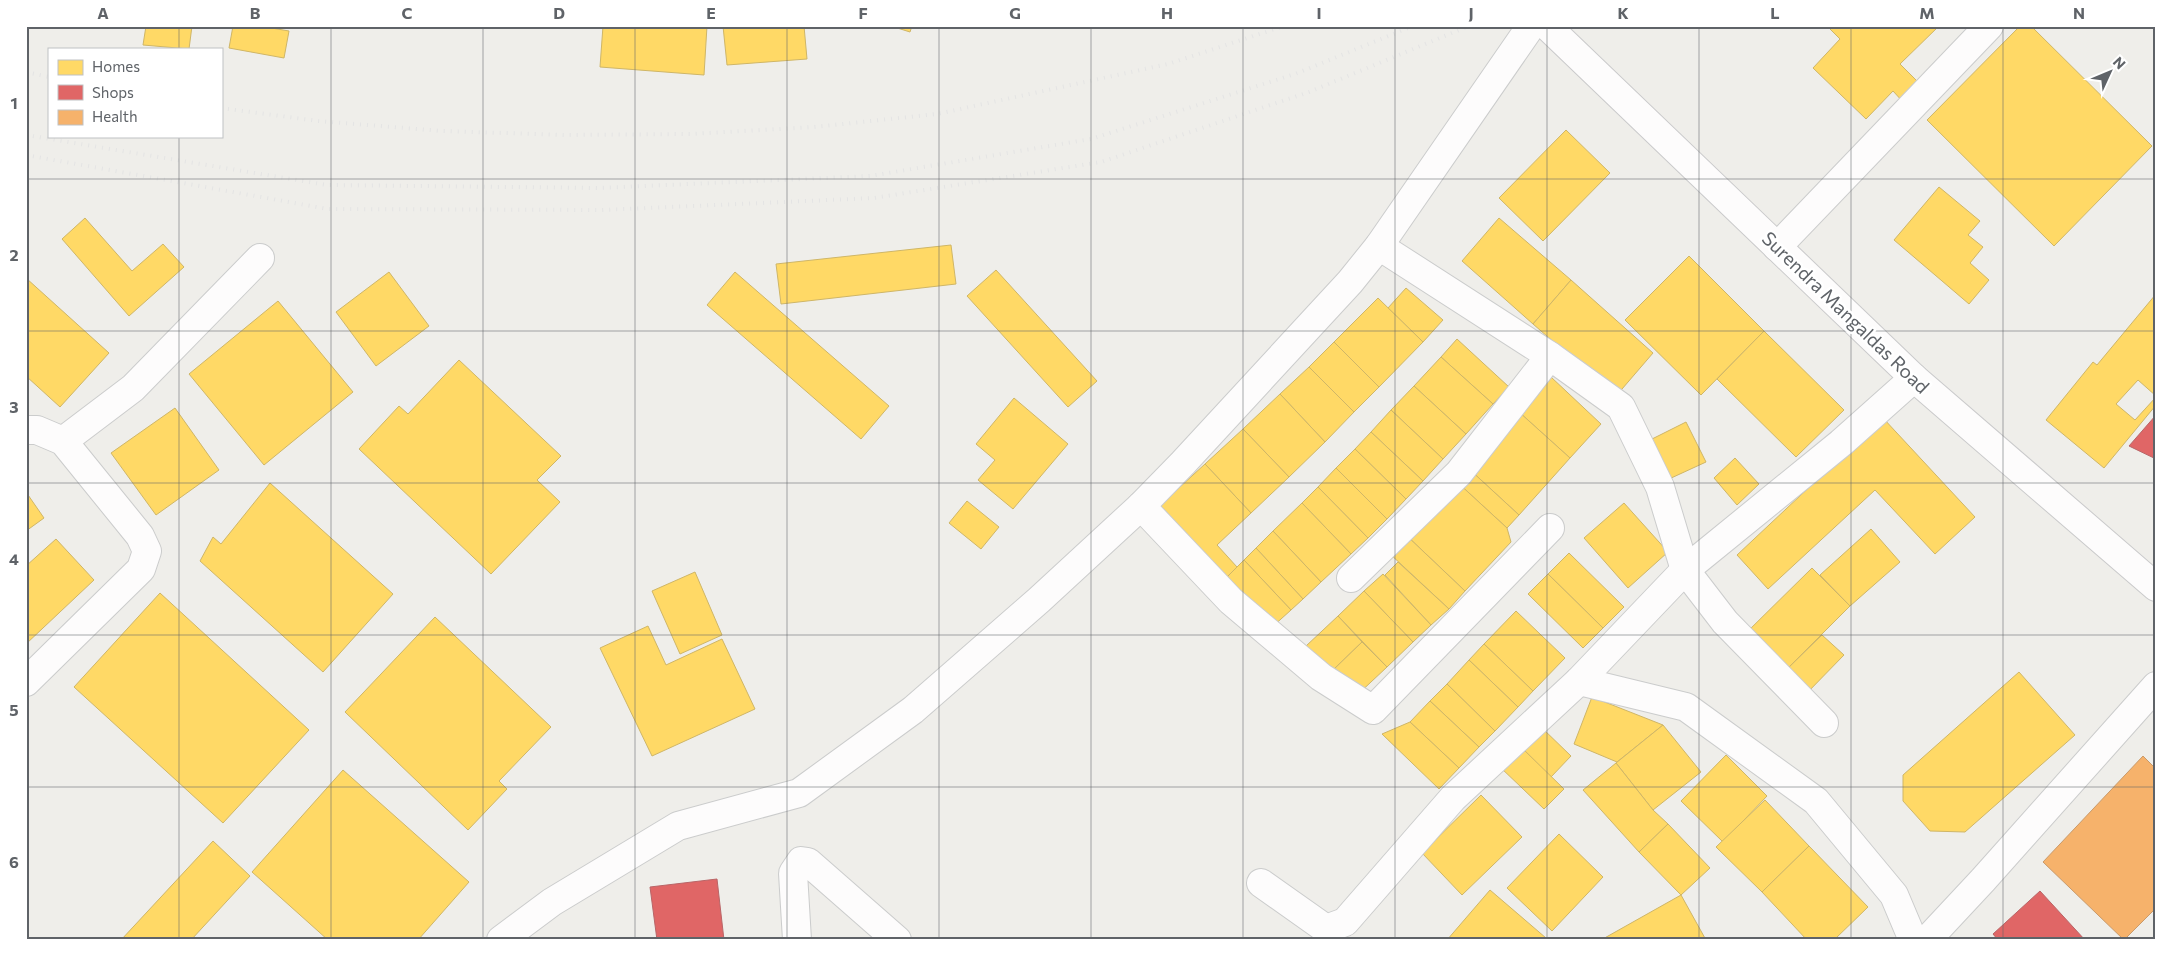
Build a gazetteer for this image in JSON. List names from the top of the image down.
{
  "streets": {
    "street": ["Surendra Mangaldas Road"]
  },
  "legend": ["Homes", "Shops", "Health"],
  "north": "top right",
  "grid": {
    "columns": [
      "A",
      "B",
      "C",
      "D",
      "E",
      "F",
      "G",
      "H",
      "I",
      "J",
      "K",
      "L",
      "M",
      "N"
    ],
    "rows": [
      "1",
      "2",
      "3",
      "4",
      "5",
      "6"
    ]
  }
}
